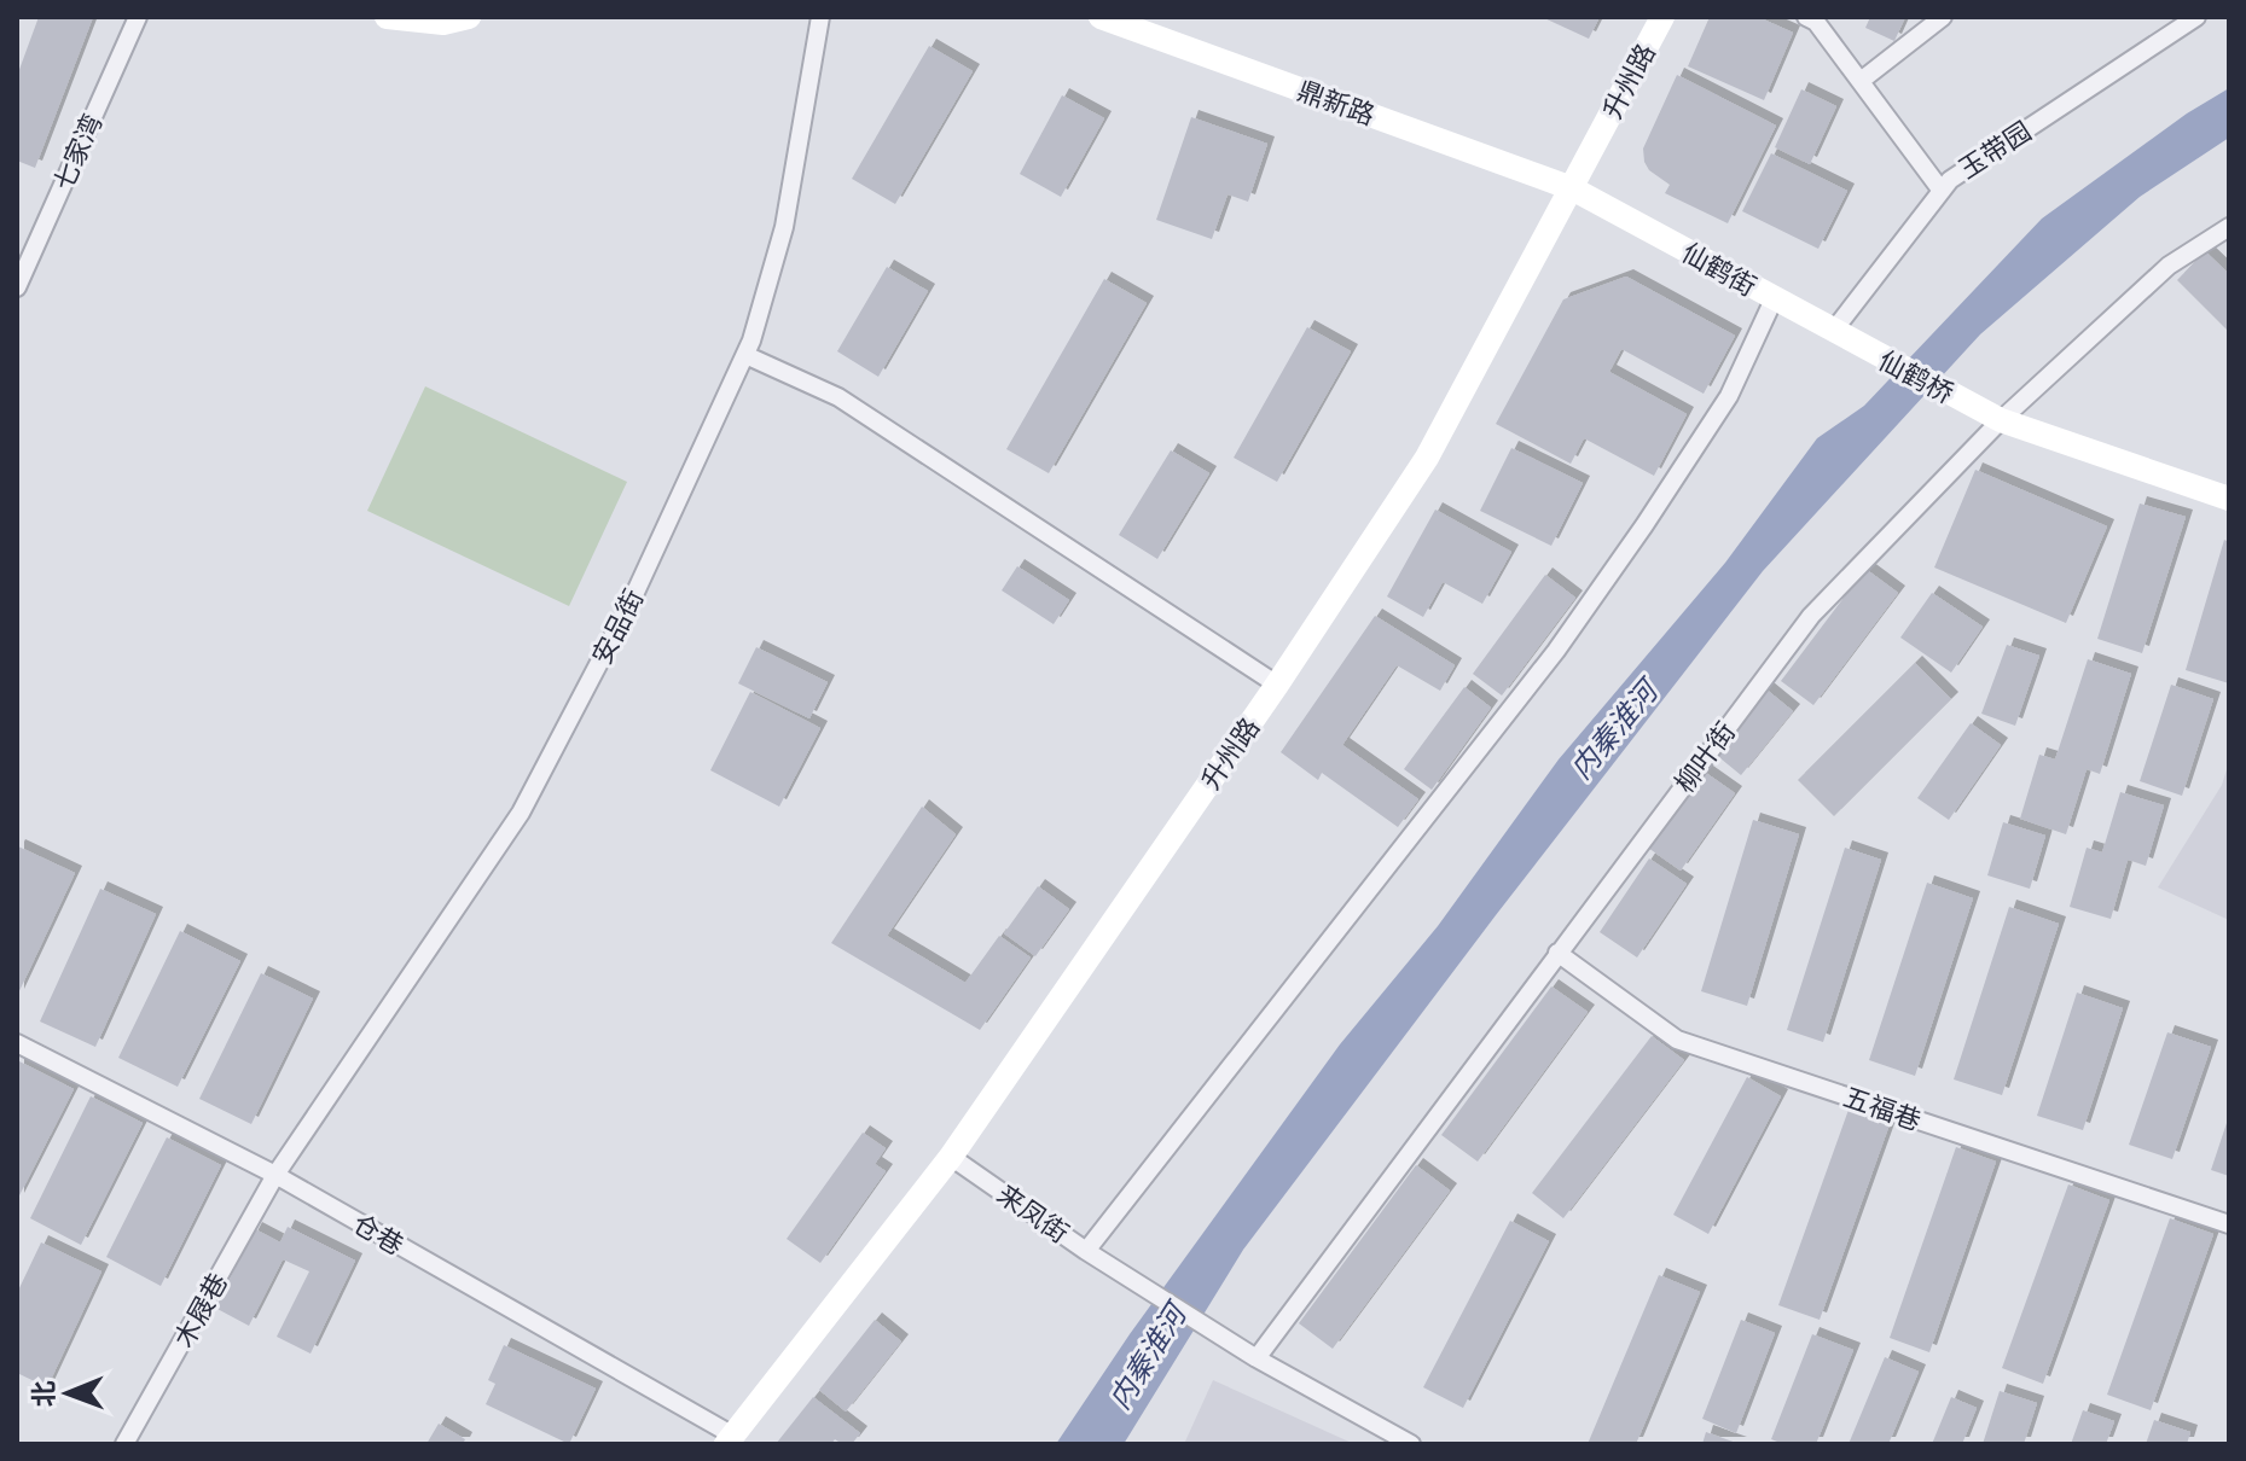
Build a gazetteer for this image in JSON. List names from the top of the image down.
{
  "streets": {
    "main road": [
      "升州路",
      "鼎新路",
      "仙鹤街",
      "仙鹤桥"
    ],
    "street": [
      "玉带园",
      "七家湾",
      "安品街",
      "柳叶街",
      "五福巷",
      "来凤街",
      "仓巷",
      "木屐巷"
    ]
  },
  "crossings": [
    ["升州路", "鼎新路"],
    ["升州路", "仙鹤街"],
    ["升州路", "来凤街"],
    ["升州路", "仓巷"],
    ["鼎新路", "仙鹤街"],
    ["玉带园", "仙鹤街"],
    ["仙鹤街", "仙鹤桥"],
    ["仙鹤桥", "柳叶街"],
    ["安品街", "仓巷"],
    ["安品街", "木屐巷"],
    ["柳叶街", "五福巷"],
    ["柳叶街", "来凤街"],
    ["仓巷", "木屐巷"]
  ],
  "water": ["内秦淮河"],
  "north": "left"
}
